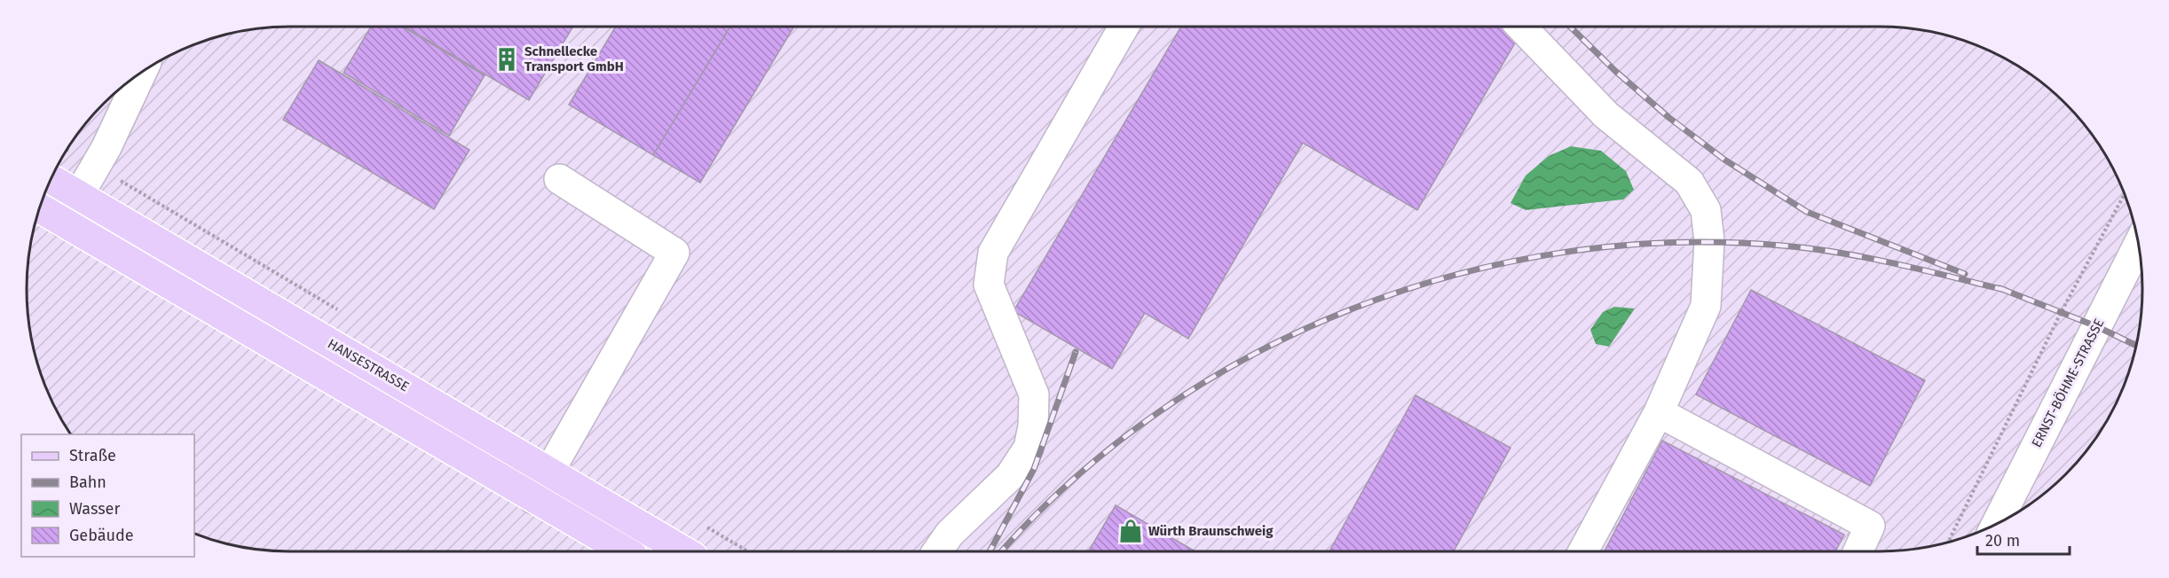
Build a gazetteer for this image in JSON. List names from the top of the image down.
{
  "streets": {
    "main road": ["HANSESTRASSE"],
    "street": ["ERNST-BÖHME-STRASSE"]
  },
  "places": {
    "building": ["Schnellecke Transport GmbH"],
    "shop": ["Würth Braunschweig"]
  },
  "legend": [
    "Straße",
    "Bahn",
    "Wasser",
    "Gebäude"
  ],
  "scale_bar": "20 m"
}
